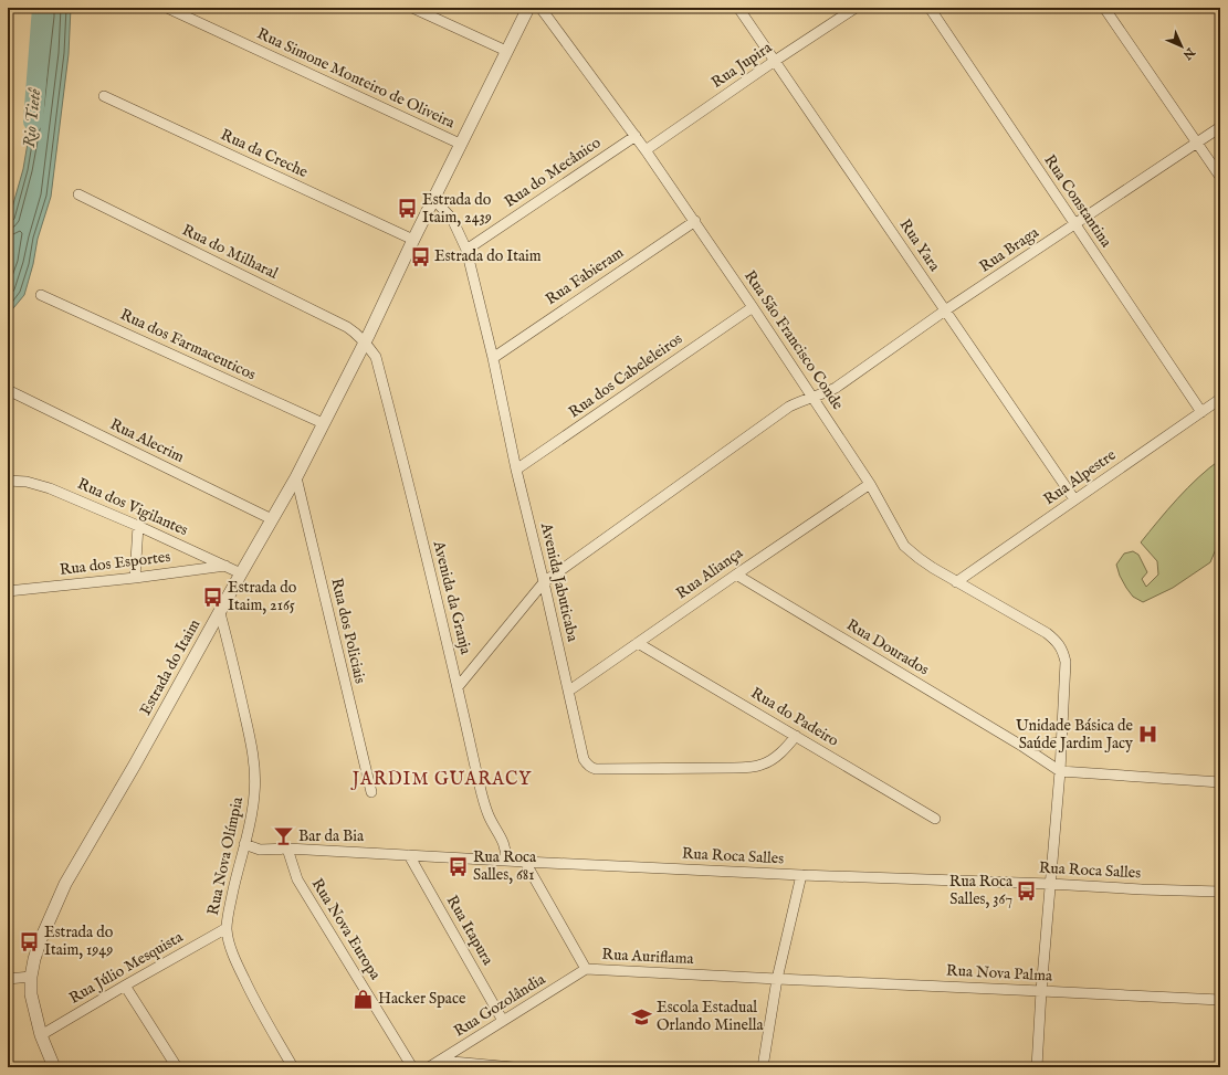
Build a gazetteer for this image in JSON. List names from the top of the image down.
{
  "streets": {
    "street": [
      "Rua Jupira",
      "Rua Simone Monteiro de Oliveira",
      "Rua da Creche",
      "Rua do Mecânico",
      "Rua Constantina",
      "Rua Yara",
      "Rua Braga",
      "Rua do Milharal",
      "Rua Fabieram",
      "Rua São Francisco Conde",
      "Rua dos Farmaceuticos",
      "Rua dos Cabeleleiros",
      "Rua Alecrim",
      "Rua Alpestre",
      "Rua dos Vigilantes",
      "Rua dos Esportes",
      "Rua Aliança",
      "Avenida Jabuticaba",
      "Avenida da Granja",
      "Rua dos Policiais",
      "Rua Dourados",
      "Estrada do Itaim",
      "Rua do Padeiro",
      "Rua Nova Olímpia",
      "Rua Roca Salles",
      "Rua Nova Europa",
      "Rua Itapura",
      "Rua Auriflama",
      "Rua Júlio Mesquista",
      "Rua Nova Palma",
      "Rua Gozolândia"
    ]
  },
  "crossings": [
    ["Rua Jupira", "Rua Yara"],
    ["Rua Jupira", "Rua São Francisco Conde"],
    ["Rua Simone Monteiro de Oliveira", "Estrada do Itaim"],
    ["Rua da Creche", "Estrada do Itaim"],
    ["Rua do Mecânico", "Rua São Francisco Conde"],
    ["Rua do Mecânico", "Avenida Jabuticaba"],
    ["Rua Constantina", "Rua Braga"],
    ["Rua Constantina", "Rua Alpestre"],
    ["Rua Yara", "Rua Braga"],
    ["Rua Yara", "Rua Alpestre"],
    ["Rua Braga", "Rua São Francisco Conde"],
    ["Rua do Milharal", "Avenida da Granja"],
    ["Rua do Milharal", "Estrada do Itaim"],
    ["Rua Fabieram", "Rua São Francisco Conde"],
    ["Rua Fabieram", "Avenida Jabuticaba"],
    ["Rua São Francisco Conde", "Rua dos Cabeleleiros"],
    ["Rua São Francisco Conde", "Rua Alpestre"],
    ["Rua São Francisco Conde", "Rua Aliança"],
    ["Rua dos Farmaceuticos", "Estrada do Itaim"],
    ["Rua dos Cabeleleiros", "Avenida Jabuticaba"],
    ["Rua Alecrim", "Estrada do Itaim"],
    ["Rua dos Vigilantes", "Rua dos Esportes"],
    ["Rua dos Vigilantes", "Estrada do Itaim"],
    ["Rua Aliança", "Avenida Jabuticaba"],
    ["Rua Aliança", "Rua Dourados"],
    ["Rua Aliança", "Rua do Padeiro"],
    ["Avenida Jabuticaba", "Estrada do Itaim"],
    ["Avenida Jabuticaba", "Rua do Padeiro"],
    ["Avenida da Granja", "Estrada do Itaim"],
    ["Avenida da Granja", "Rua Roca Salles"],
    ["Rua dos Policiais", "Estrada do Itaim"],
    ["Estrada do Itaim", "Rua Nova Olímpia"],
    ["Estrada do Itaim", "Rua Júlio Mesquista"],
    ["Rua Nova Olímpia", "Rua Roca Salles"],
    ["Rua Nova Olímpia", "Rua Júlio Mesquista"],
    ["Rua Roca Salles", "Rua Nova Europa"],
    ["Rua Roca Salles", "Rua Itapura"],
    ["Rua Roca Salles", "Rua Auriflama"],
    ["Rua Itapura", "Rua Gozolândia"],
    ["Rua Auriflama", "Rua Nova Palma"],
    ["Rua Auriflama", "Rua Gozolândia"]
  ],
  "districts": ["JARDIM GUARACY"],
  "water": ["Rio Tietê"],
  "places": {
    "bus stop": [
      "Estrada do Itaim, 2439",
      "Estrada do Itaim",
      "Estrada do Itaim, 2165",
      "Rua Roca Salles, 681",
      "Rua Roca Salles, 367",
      "Estrada do Itaim, 1949"
    ],
    "hospital": ["Unidade Básica de Saúde Jardim Jacy"],
    "bar": ["Bar da Bia"],
    "shop": ["Hacker Space"],
    "school or university": ["Escola Estadual Orlando Minella"]
  },
  "north": "bottom right"
}
